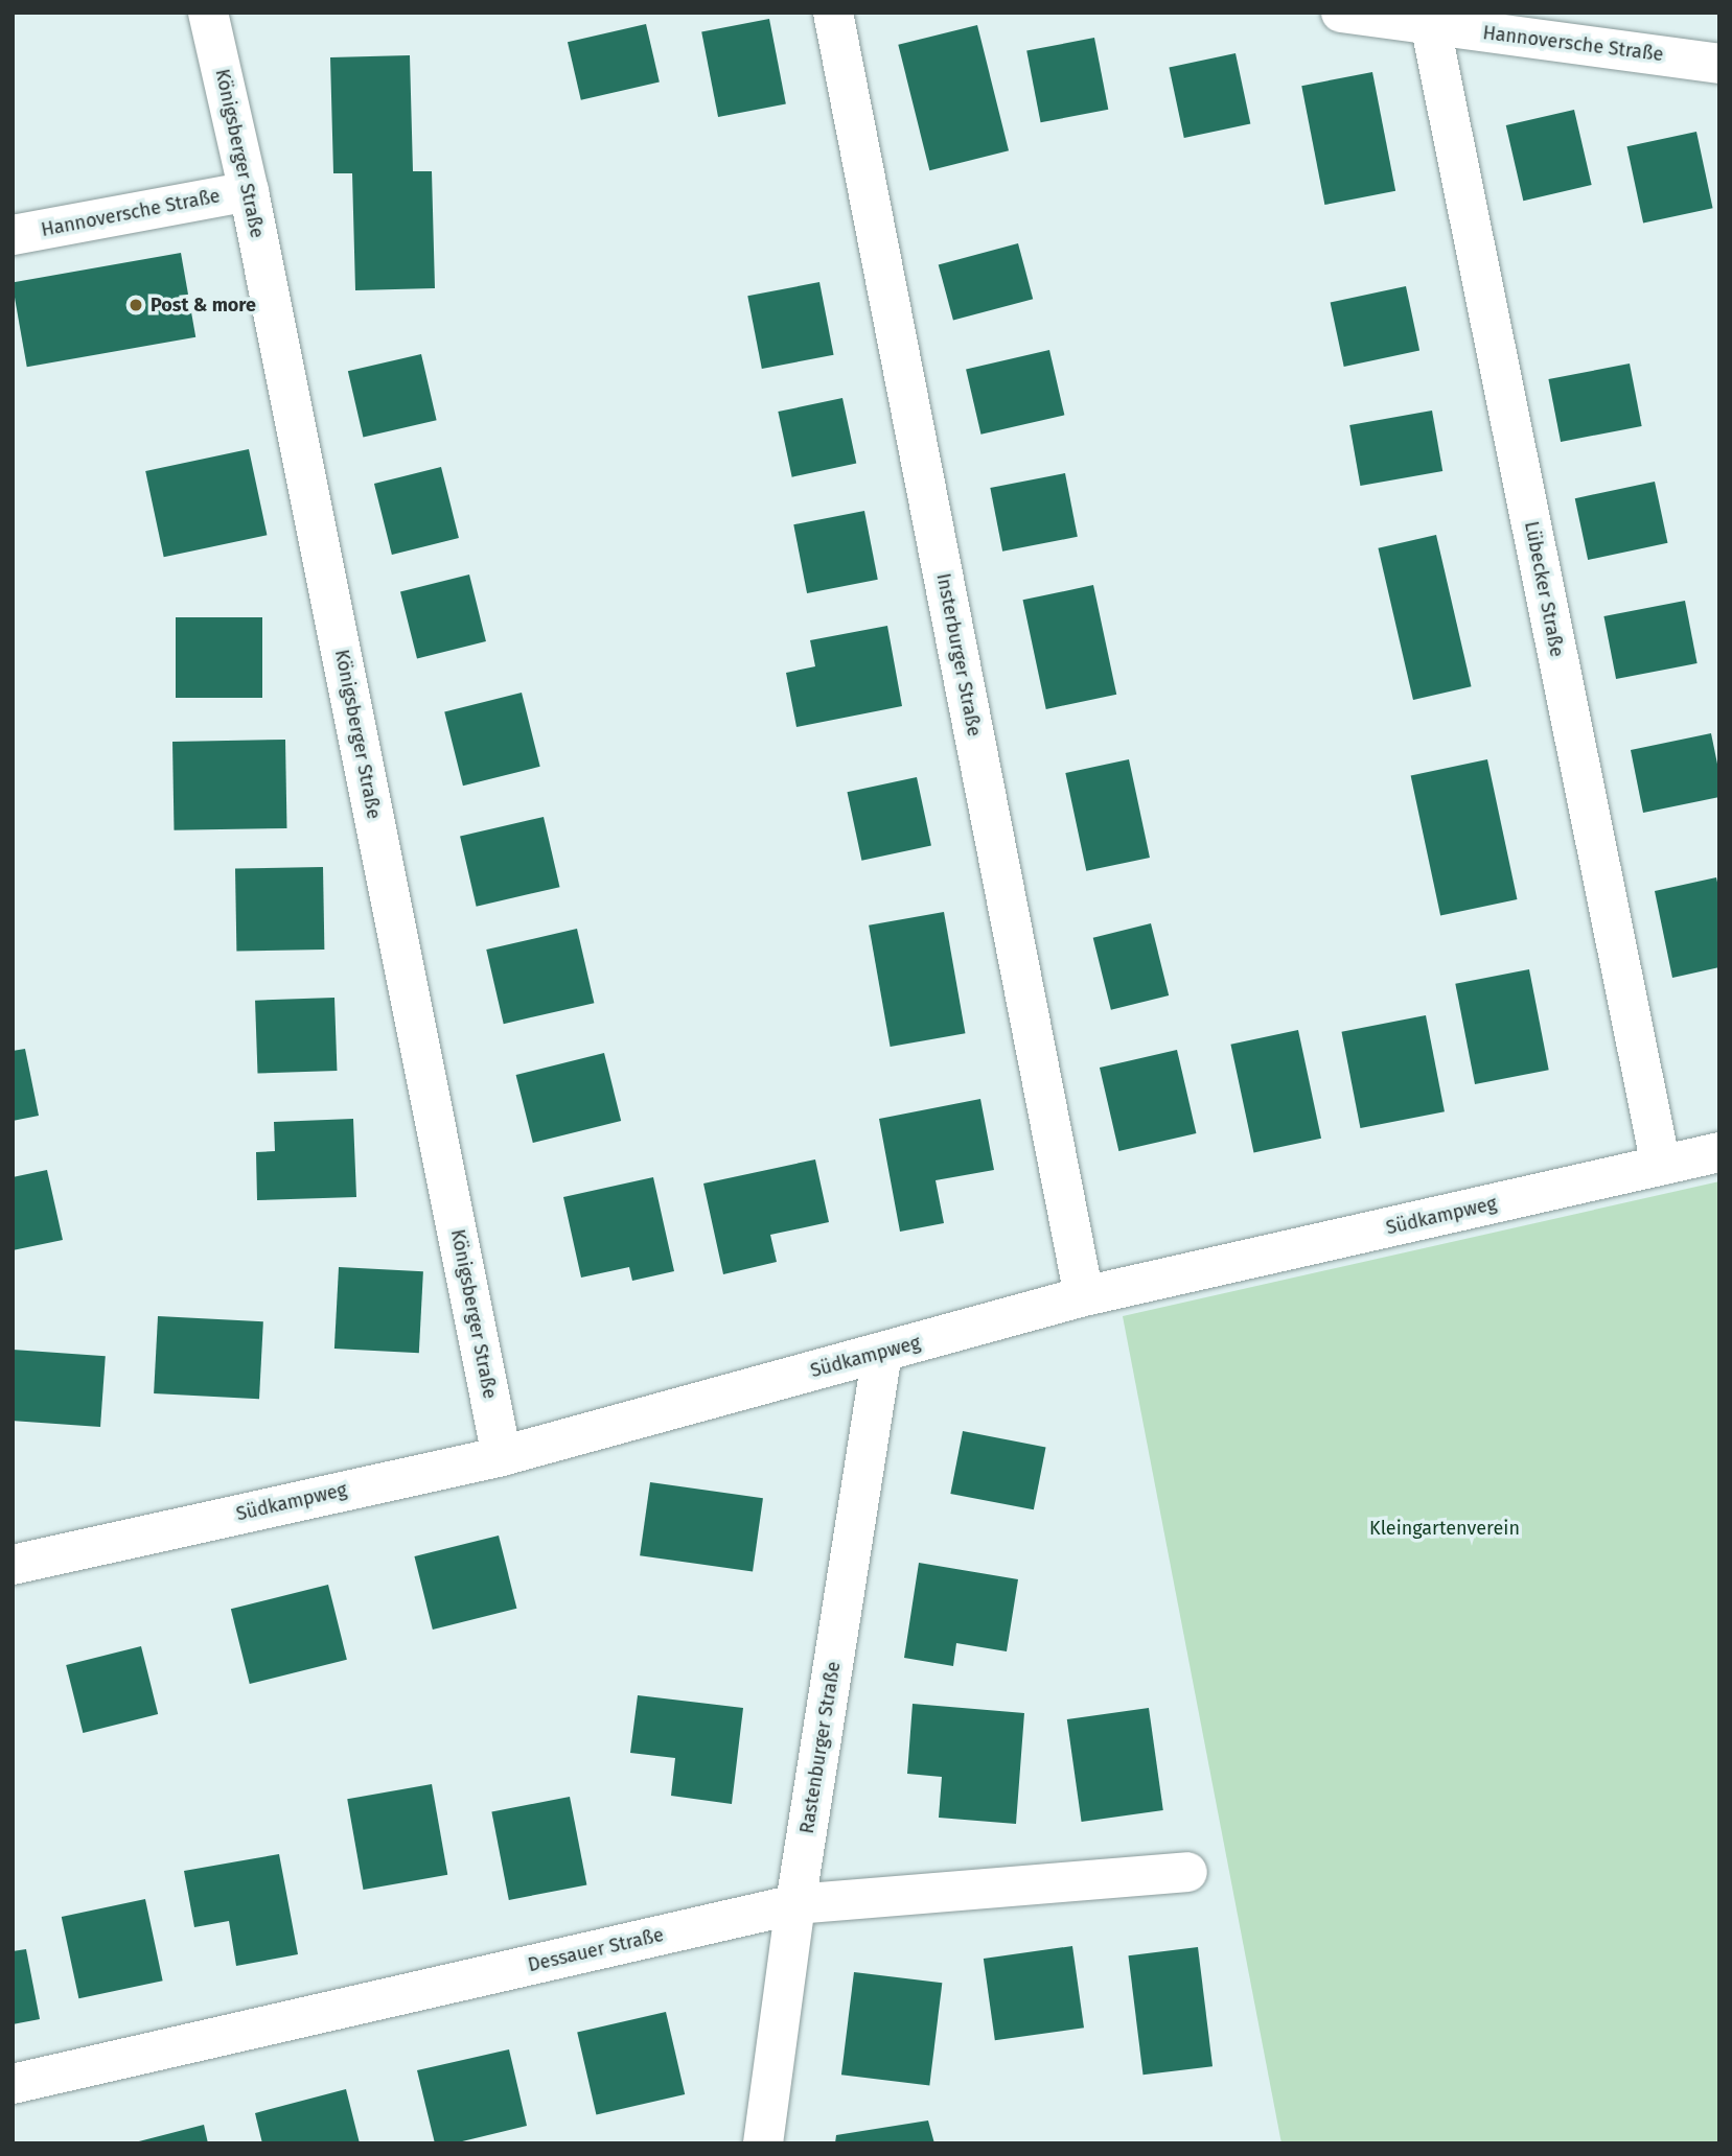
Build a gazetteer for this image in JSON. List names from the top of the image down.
{
  "streets": {
    "street": [
      "Hannoversche Straße",
      "Königsberger Straße",
      "Lübecker Straße",
      "Insterburger Straße",
      "Südkampweg",
      "Rastenburger Straße",
      "Dessauer Straße"
    ]
  },
  "crossings": [
    ["Hannoversche Straße", "Königsberger Straße"],
    ["Hannoversche Straße", "Lübecker Straße"],
    ["Königsberger Straße", "Südkampweg"],
    ["Lübecker Straße", "Südkampweg"],
    ["Insterburger Straße", "Südkampweg"],
    ["Südkampweg", "Rastenburger Straße"],
    ["Rastenburger Straße", "Dessauer Straße"]
  ],
  "parks": ["Kleingartenverein"],
  "places": ["Post & more"]
}
